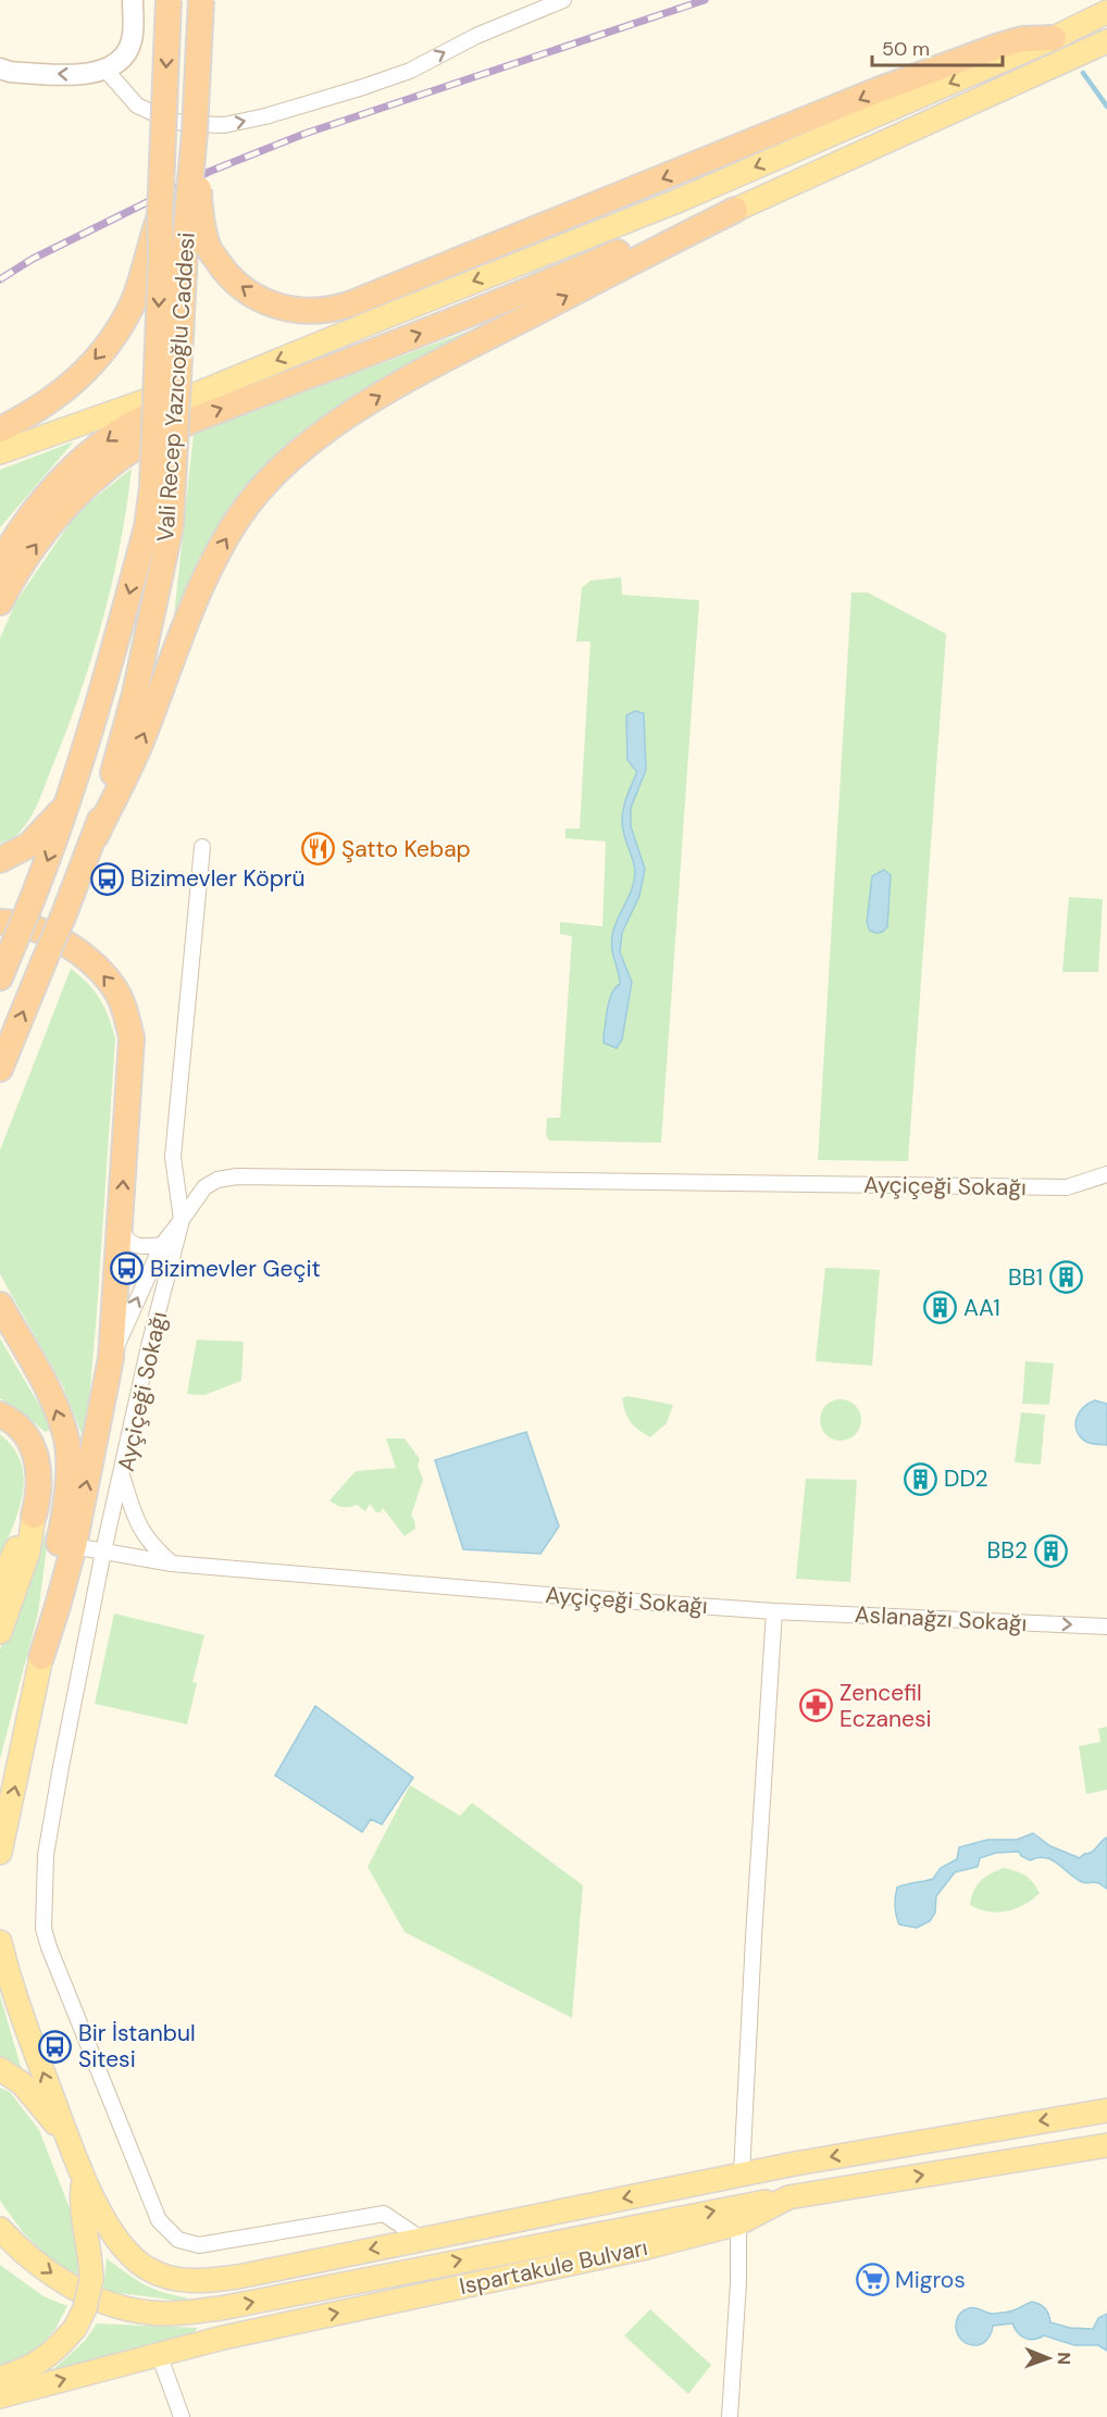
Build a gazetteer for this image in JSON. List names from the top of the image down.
{
  "streets": {
    "highway": ["Vali Recep Yazıcıoğlu Caddesi"],
    "main road": ["Ispartakule Bulvarı"],
    "street": ["Ayçiçeği Sokağı", "Aslanağzı Sokağı"]
  },
  "crossings": [
    ["Ayçiçeği Sokağı", "Aslanağzı Sokağı"]
  ],
  "one_way": ["Aslanağzı Sokağı"],
  "places": {
    "restaurant": ["Şatto Kebap"],
    "bus stop": ["Bizimevler Köprü", "Bizimevler Geçit", "Bir İstanbul Sitesi"],
    "building": [
      "BB1",
      "AA1",
      "DD2",
      "BB2"
    ],
    "pharmacy": ["Zencefil Eczanesi"],
    "supermarket": ["Migros"]
  },
  "scale_bar": "50 m",
  "north": "right"
}
